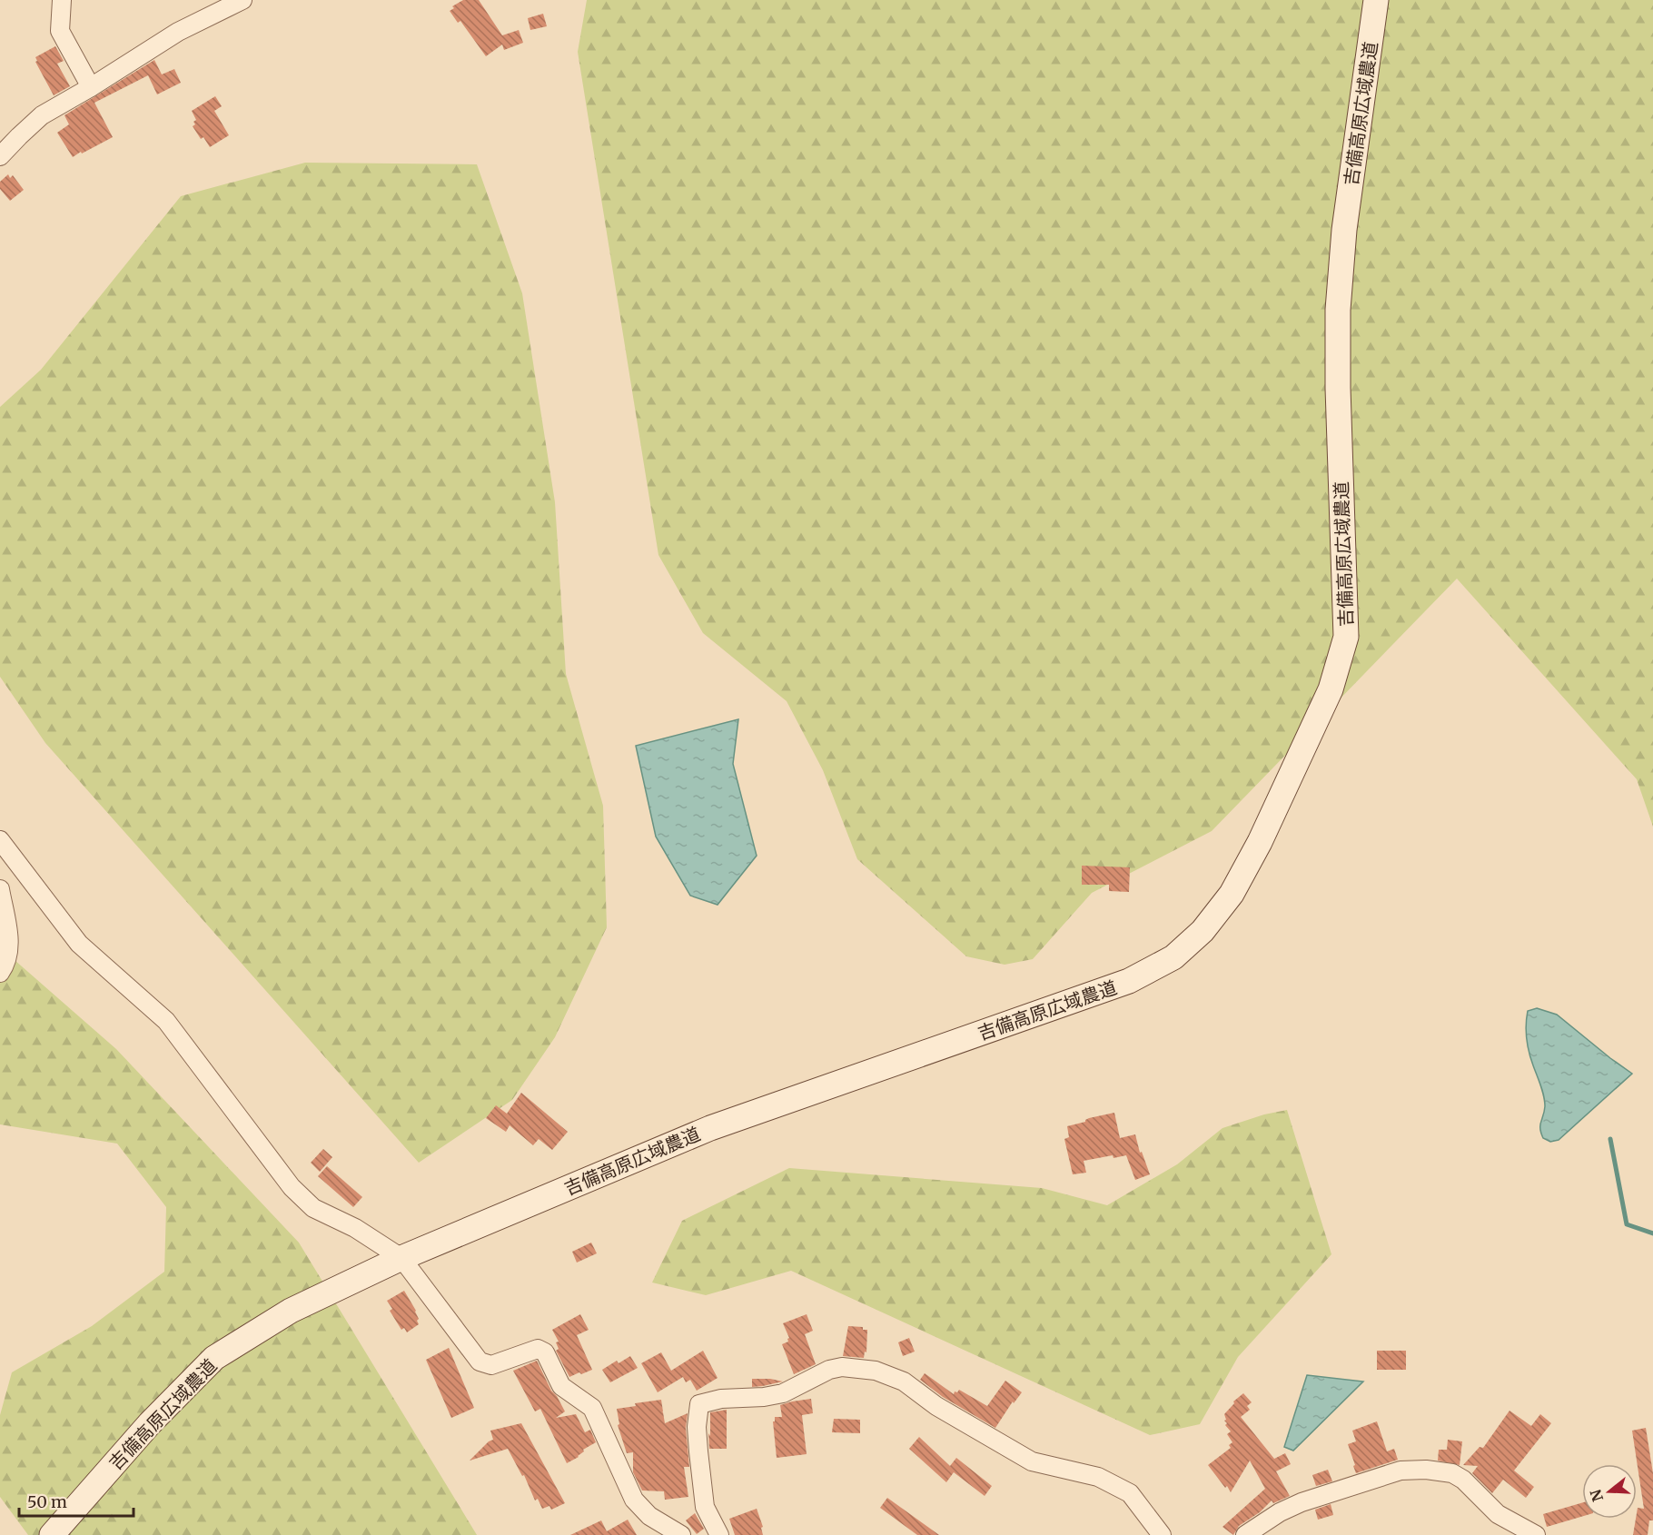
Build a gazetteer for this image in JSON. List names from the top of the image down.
{
  "streets": {
    "street": ["吉備高原広域農道"]
  },
  "scale_bar": "50 m",
  "north": "left"
}
